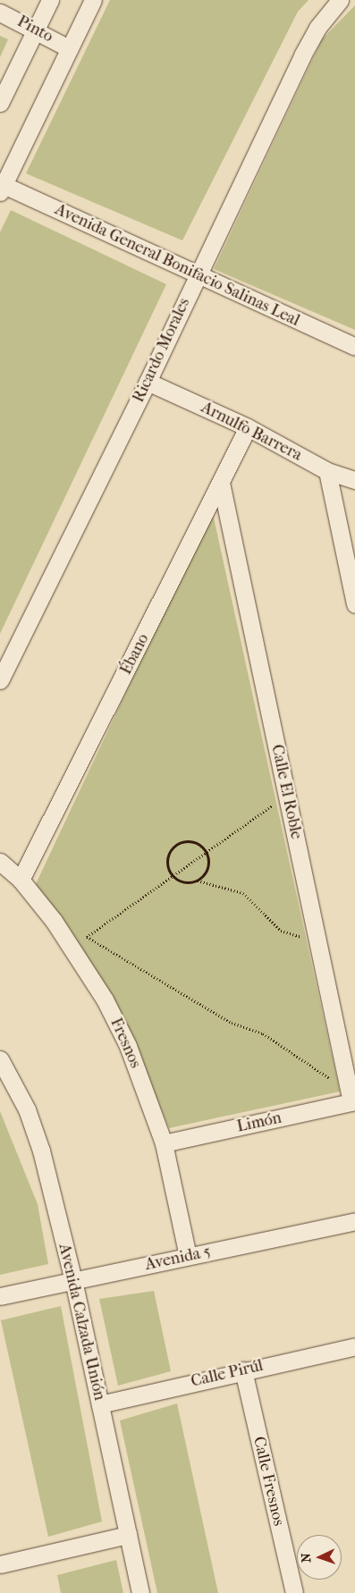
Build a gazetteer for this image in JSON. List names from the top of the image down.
{
  "streets": {
    "street": [
      "Pinto",
      "Avenida General Bonifacio Salinas Leal",
      "Ricardo Morales",
      "Arnulfo Barrera",
      "Ébano",
      "Calle El Roble",
      "Fresnos",
      "Limón",
      "Avenida 5",
      "Avenida Calzada Unión",
      "Calle Pirúl",
      "Calle Fresnos"
    ]
  },
  "crossings": [
    ["Avenida General Bonifacio Salinas Leal", "Ricardo Morales"],
    ["Ricardo Morales", "Arnulfo Barrera"],
    ["Arnulfo Barrera", "Ébano"],
    ["Ébano", "Calle El Roble"],
    ["Ébano", "Fresnos"],
    ["Calle El Roble", "Limón"],
    ["Fresnos", "Limón"],
    ["Fresnos", "Avenida 5"],
    ["Avenida 5", "Avenida Calzada Unión"],
    ["Avenida Calzada Unión", "Calle Pirúl"],
    ["Calle Pirúl", "Calle Fresnos"]
  ],
  "north": "left"
}
